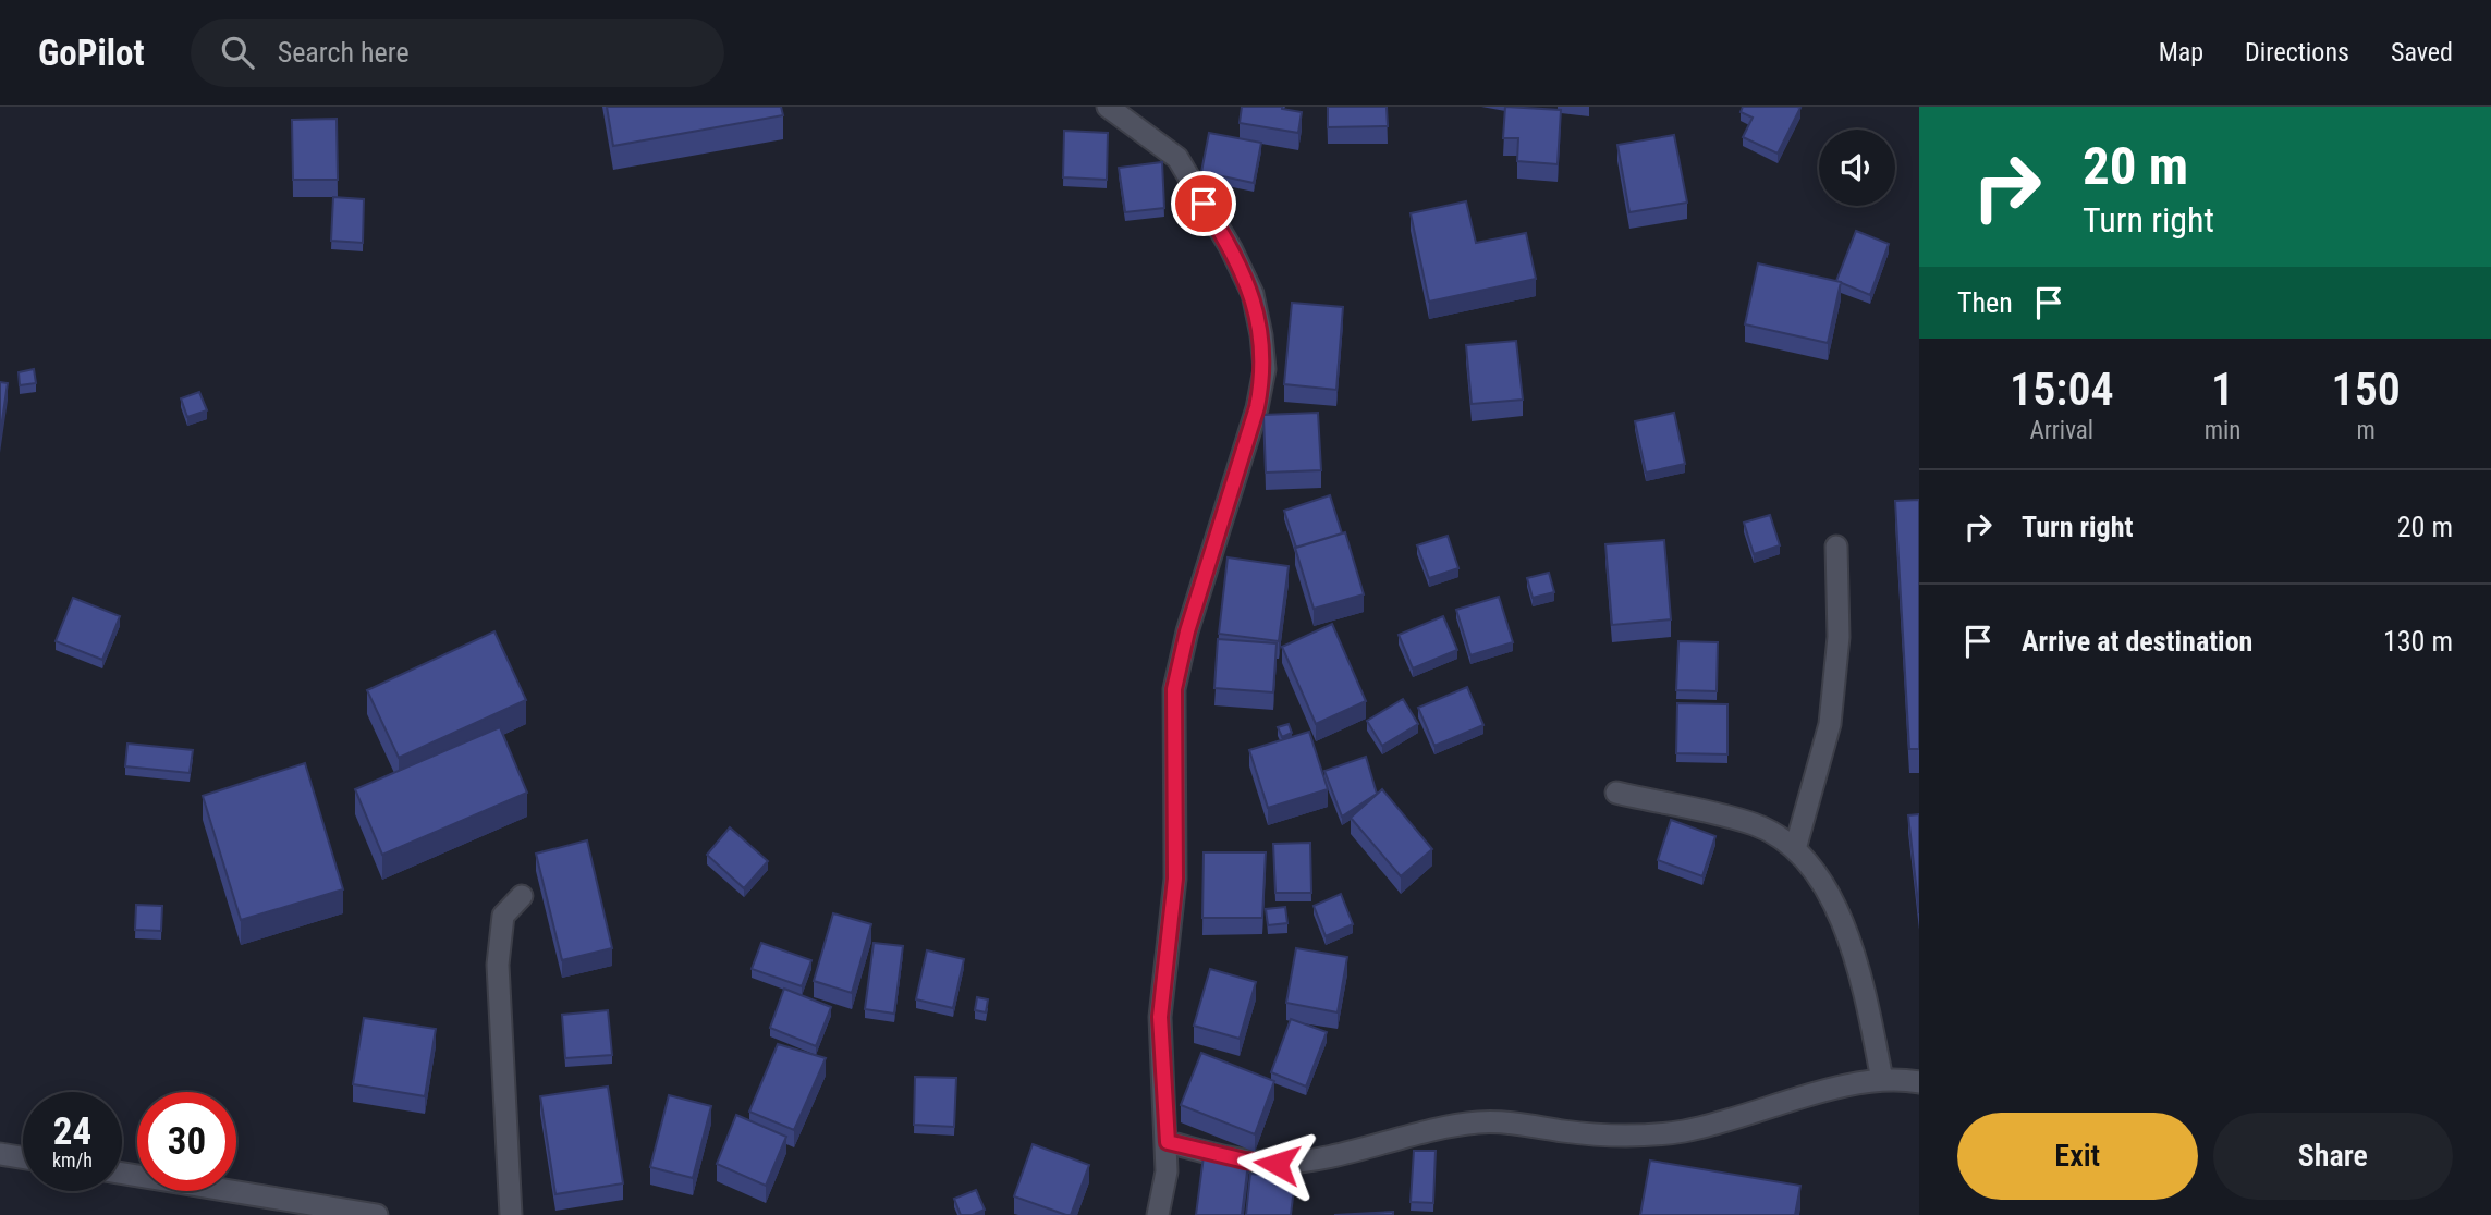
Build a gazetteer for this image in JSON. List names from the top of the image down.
{
  "page": {
    "header": "GoPilot",
    "search": "Search here",
    "nav": ["Map", "Directions", "Saved"],
    "turn": ["20 m", "Turn right"],
    "then": "Then",
    "eta": [
      "15:04",
      "Arrival",
      "1",
      "min",
      "150",
      "m"
    ],
    "list": [
      {
        "name": "Turn right",
        "value": "20 m"
      },
      {
        "name": "Arrive at destination",
        "value": "130 m"
      }
    ],
    "speed": "24 km/h",
    "limit": "30",
    "buttons": ["Exit", "Share"]
  }
}
